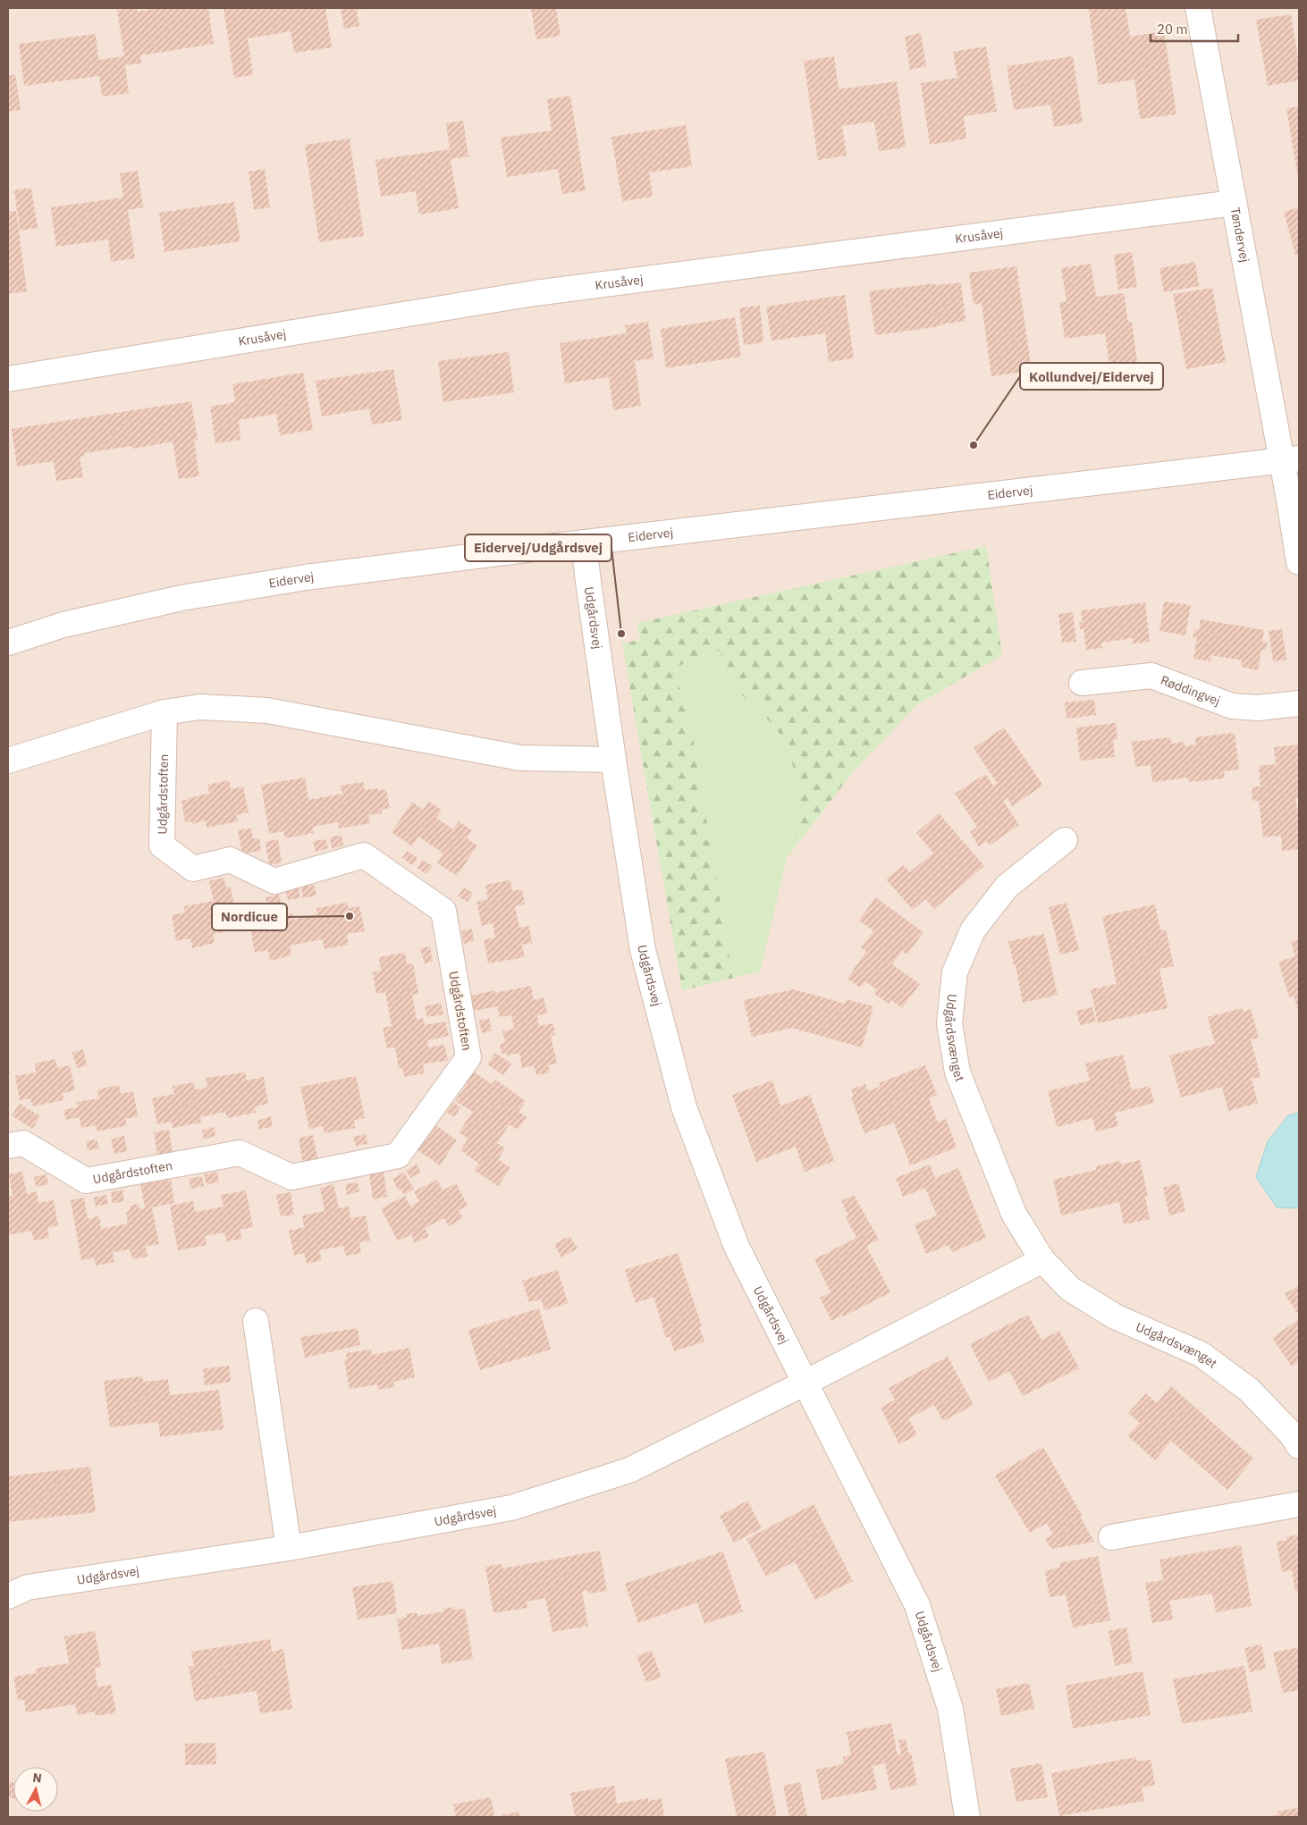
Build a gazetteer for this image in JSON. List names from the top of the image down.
{
  "streets": {
    "street": [
      "Tøndervej",
      "Krusåvej",
      "Eidervej",
      "Udgårdsvej",
      "Røddingvej",
      "Udgårdstoften",
      "Udgårdsvænget"
    ]
  },
  "crossings": [
    ["Tøndervej", "Krusåvej"],
    ["Tøndervej", "Eidervej"],
    ["Eidervej", "Udgårdsvej"]
  ],
  "places": ["Kollundvej/Eidervej", "Eidervej/Udgårdsvej", "Nordicue"],
  "scale_bar": "20 m",
  "north": "top"
}
